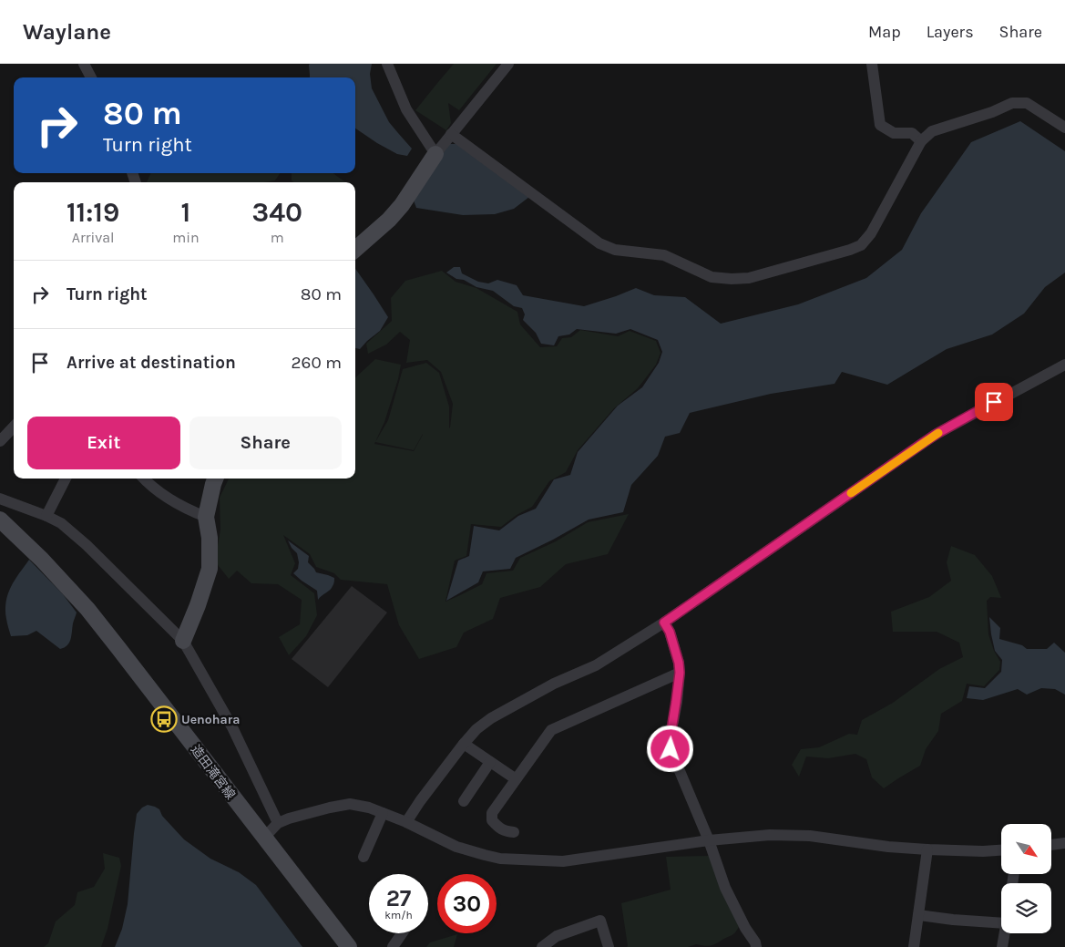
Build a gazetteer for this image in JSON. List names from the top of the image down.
{
  "streets": {
    "main road": ["造田滝宮線"]
  },
  "places": {
    "bus stop": ["Uenohara"]
  },
  "north": "bottom right",
  "page": {
    "header": "Waylane",
    "nav": ["Map", "Layers", "Share"],
    "turn": ["80 m", "Turn right"],
    "eta": [
      "11:19",
      "Arrival",
      "1",
      "min",
      "340",
      "m"
    ],
    "list": [
      {
        "name": "Turn right",
        "value": "80 m"
      },
      {
        "name": "Arrive at destination",
        "value": "260 m"
      }
    ],
    "buttons": ["Exit", "Share"],
    "speed": "27 km/h",
    "limit": "30"
  }
}
